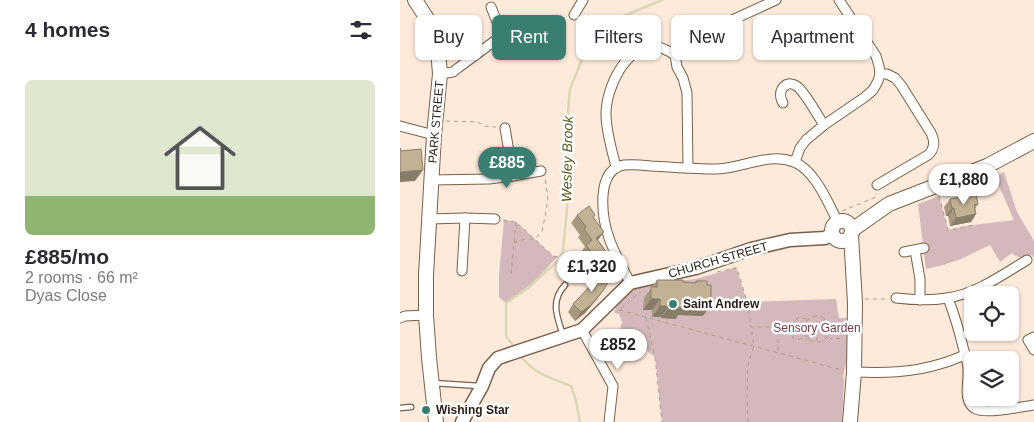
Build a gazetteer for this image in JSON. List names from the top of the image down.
{
  "streets": {
    "main road": ["PARK STREET"],
    "street": ["CHURCH STREET"]
  },
  "water": ["Wesley Brook"],
  "parks": ["Sensory Garden"],
  "places": ["Saint Andrew", "Wishing Star"],
  "page": {
    "heading": "4 homes",
    "chip": [
      "Buy",
      "Rent",
      "Filters",
      "New",
      "Apartment"
    ],
    "list": [
      {
        "name": "£885/mo",
        "note": "2 rooms · 66 m² · Dyas Close"
      }
    ],
    "price": [
      "£885",
      "£1,880",
      "£1,320",
      "£852"
    ]
  }
}
